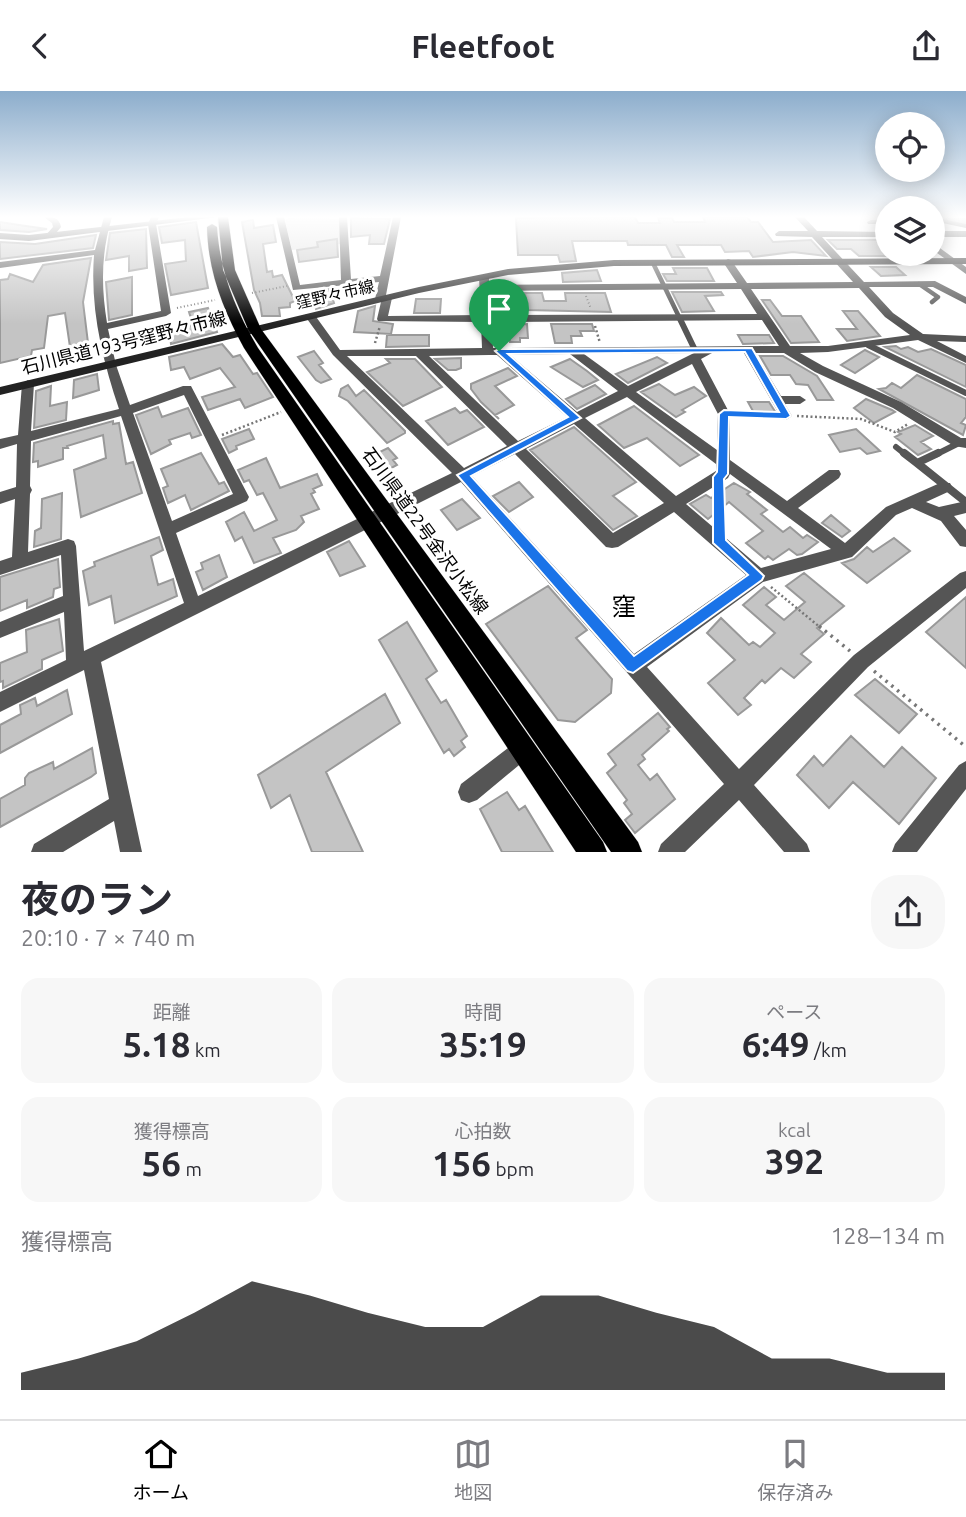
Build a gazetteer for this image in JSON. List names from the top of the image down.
{
  "streets": {
    "main road": ["窪野々市線", "石川県道193号窪野々市線", "石川県道22号金沢小松線"]
  },
  "crossings": [
    ["窪野々市線", "石川県道193号窪野々市線"],
    ["窪野々市線", "石川県道22号金沢小松線"],
    ["石川県道193号窪野々市線", "石川県道22号金沢小松線"]
  ],
  "districts": ["窪"],
  "page": {
    "header": "Fleetfoot",
    "heading": ["夜のラン", "20:10 · 7 × 740 m"],
    "stats": [
      ["距離", "5.18 km"],
      ["時間", "35:19"],
      ["ペース", "6:49 /km"],
      ["獲得標高", "56 m"],
      ["心拍数", "156 bpm"],
      ["kcal", "392"]
    ],
    "chart": ["獲得標高", "128–134 m"],
    "tabs": ["ホーム", "地図", "保存済み"]
  }
}
